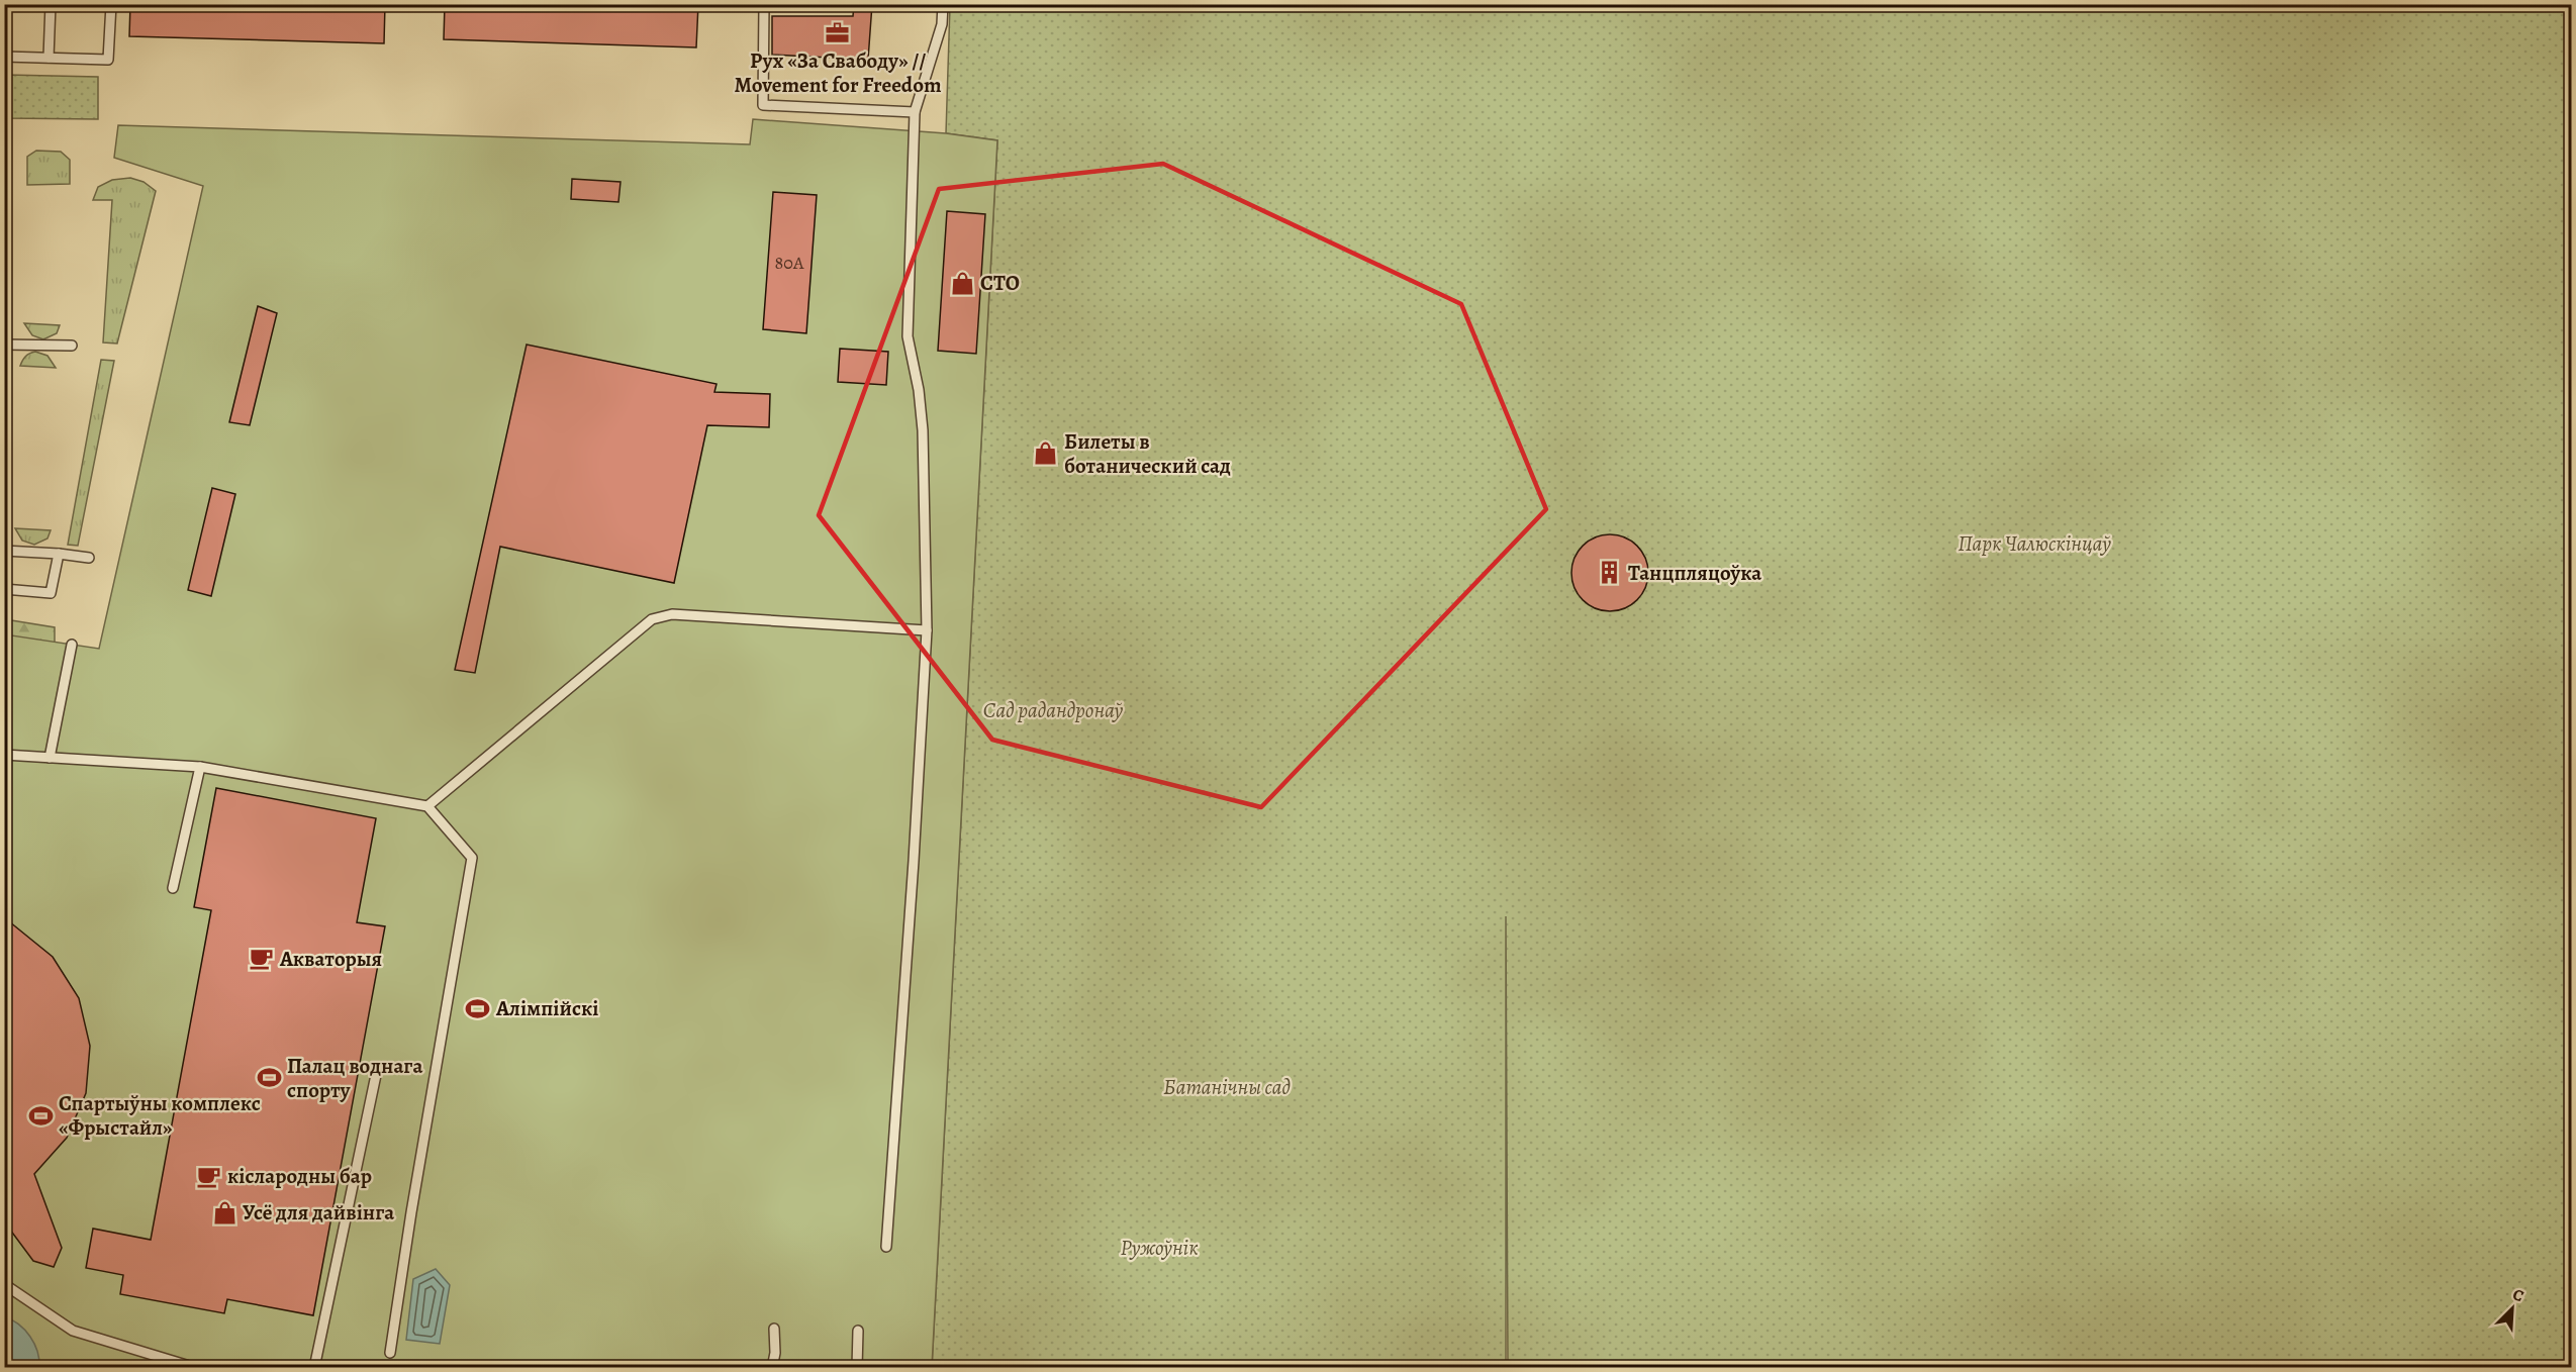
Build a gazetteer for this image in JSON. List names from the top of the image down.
{
  "parks": [
    "Парк Чалюскінцаў",
    "Сад радандронаў",
    "Батанічны сад",
    "Ружоўнік"
  ],
  "places": {
    "office": ["Рух «За Свабоду» // Movement for Freedom"],
    "shop": ["СТО", "Билеты в ботанический сад", "Усё для дайвінга"],
    "building": ["Танцпляцоўка"],
    "cafe": ["Акваторыя", "кіслародны бар"],
    "sports": ["Алімпійскі", "Палац воднага спорту", "Спартыўны комплекс «Фрыстайл»"]
  },
  "house_numbers": ["80А"],
  "north": "top right"
}
